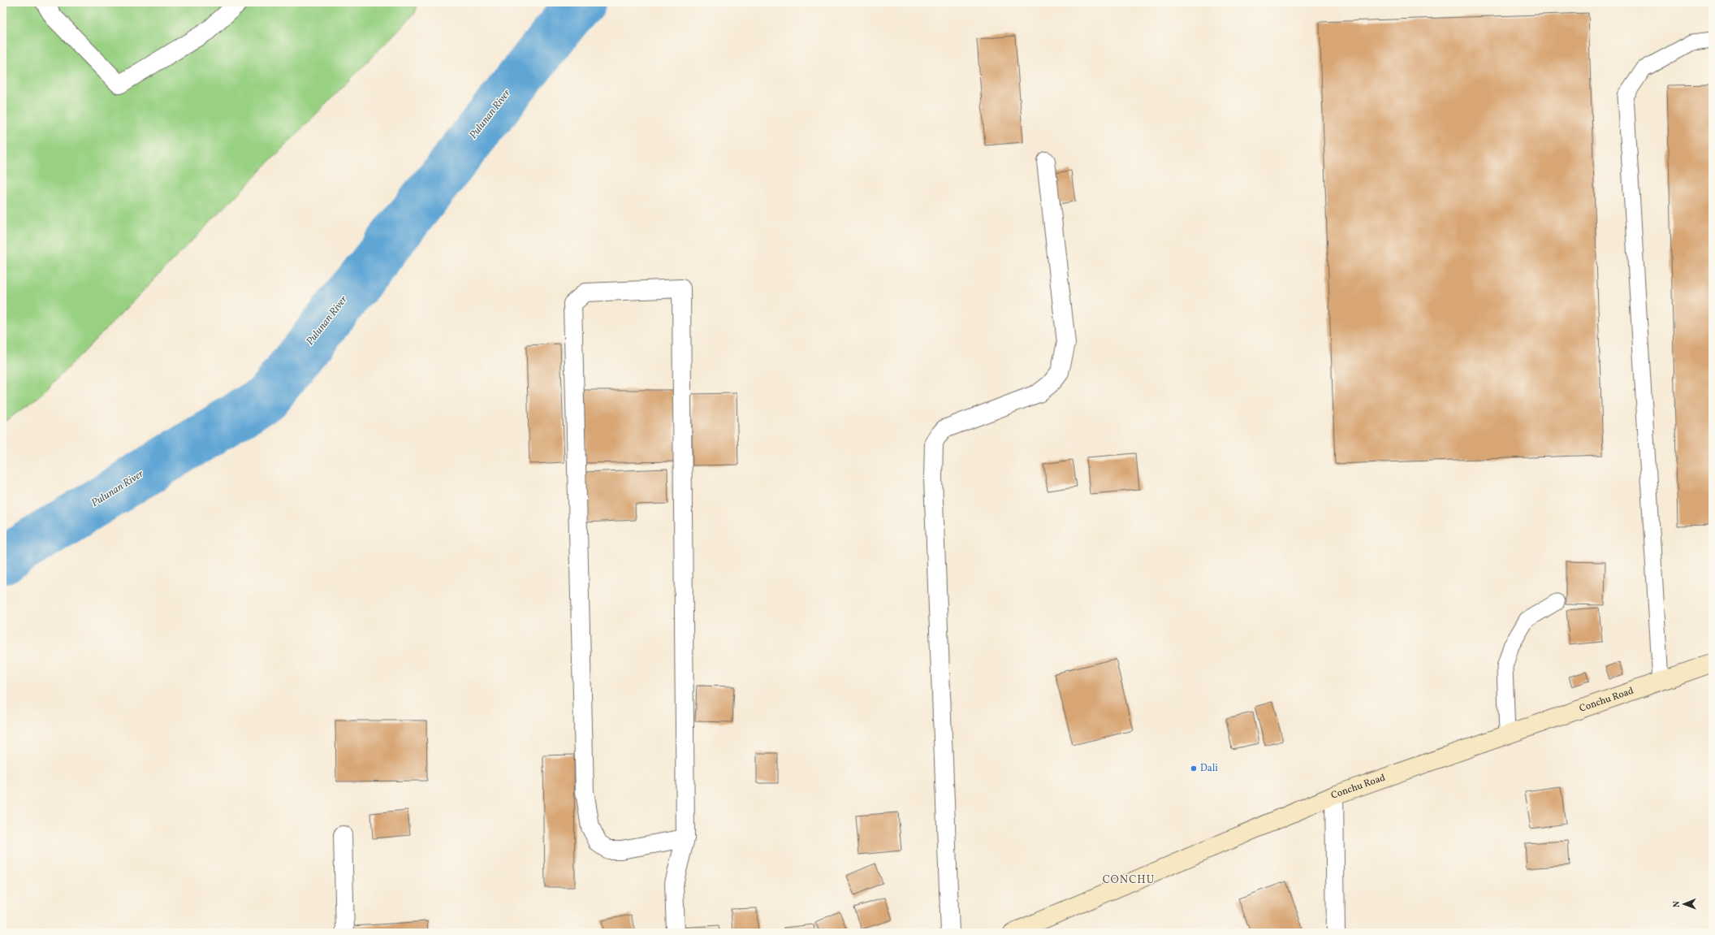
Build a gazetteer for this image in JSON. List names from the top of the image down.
{
  "streets": {
    "main road": ["Conchu Road"]
  },
  "districts": ["CONCHU"],
  "water": ["Pulunan River"],
  "places": ["Dali"],
  "north": "left"
}
